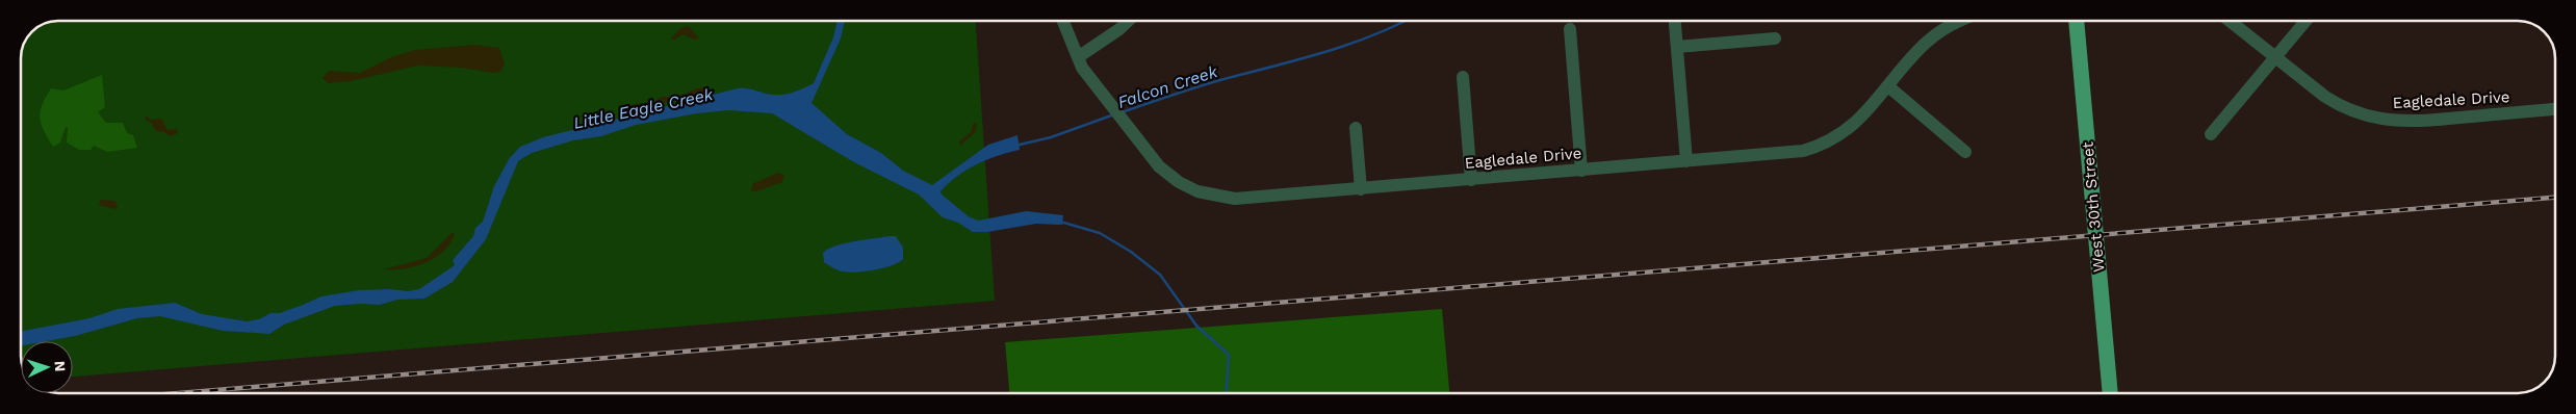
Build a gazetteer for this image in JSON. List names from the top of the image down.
{
  "streets": {
    "main road": ["West 30th Street"],
    "street": ["Eagledale Drive"]
  },
  "water": ["Falcon Creek", "Little Eagle Creek"],
  "north": "right"
}
